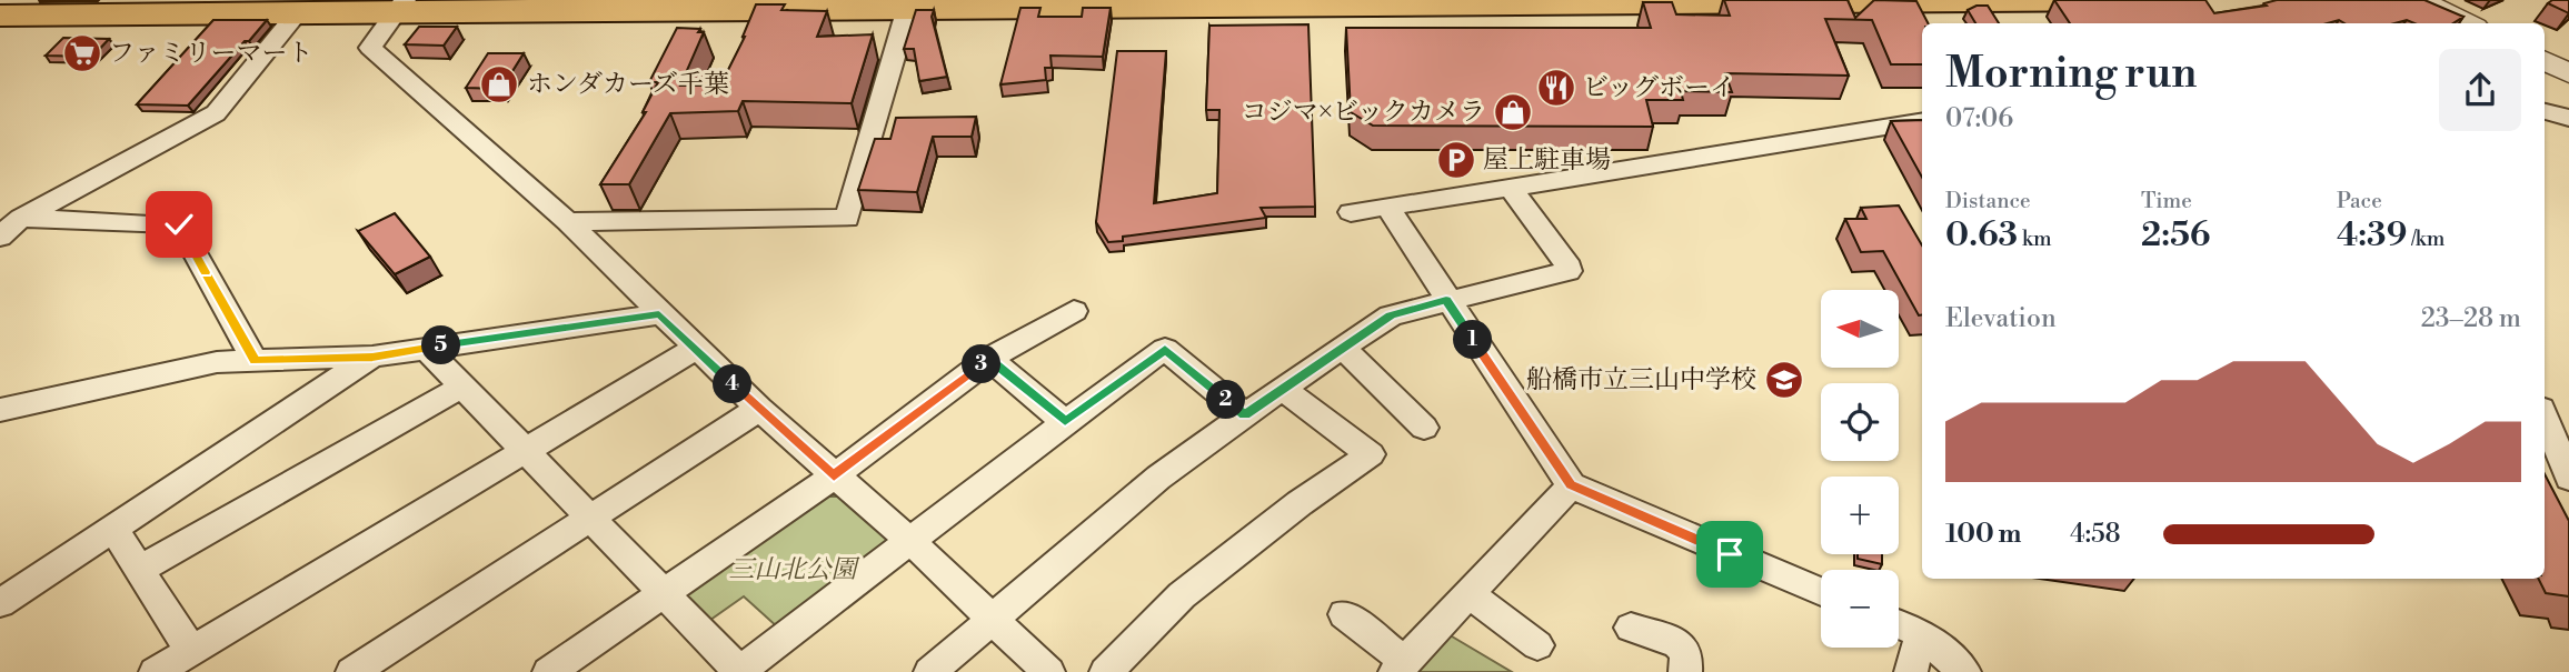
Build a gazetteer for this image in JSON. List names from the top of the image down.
{
  "parks": ["三山北公園"],
  "places": {
    "supermarket": ["ファミリーマート"],
    "shop": ["ホンダカーズ千葉", "コジマ×ビックカメラ"],
    "restaurant": ["ビッグボーイ"],
    "parking": ["屋上駐車場"],
    "school or university": ["船橋市立三山中学校"]
  },
  "north": "left",
  "page": {
    "heading": ["Morning run", "07:06"],
    "stats": [
      ["Distance", "0.63 km"],
      ["Time", "2:56"],
      ["Pace", "4:39 /km"]
    ],
    "chart": ["Elevation", "23–28 m"],
    "map_buttons": ["+", "−"],
    "pins": [
      "1",
      "5",
      "3",
      "4",
      "2"
    ],
    "list": [
      {
        "name": "100 m",
        "note": "4:58"
      }
    ]
  }
}
